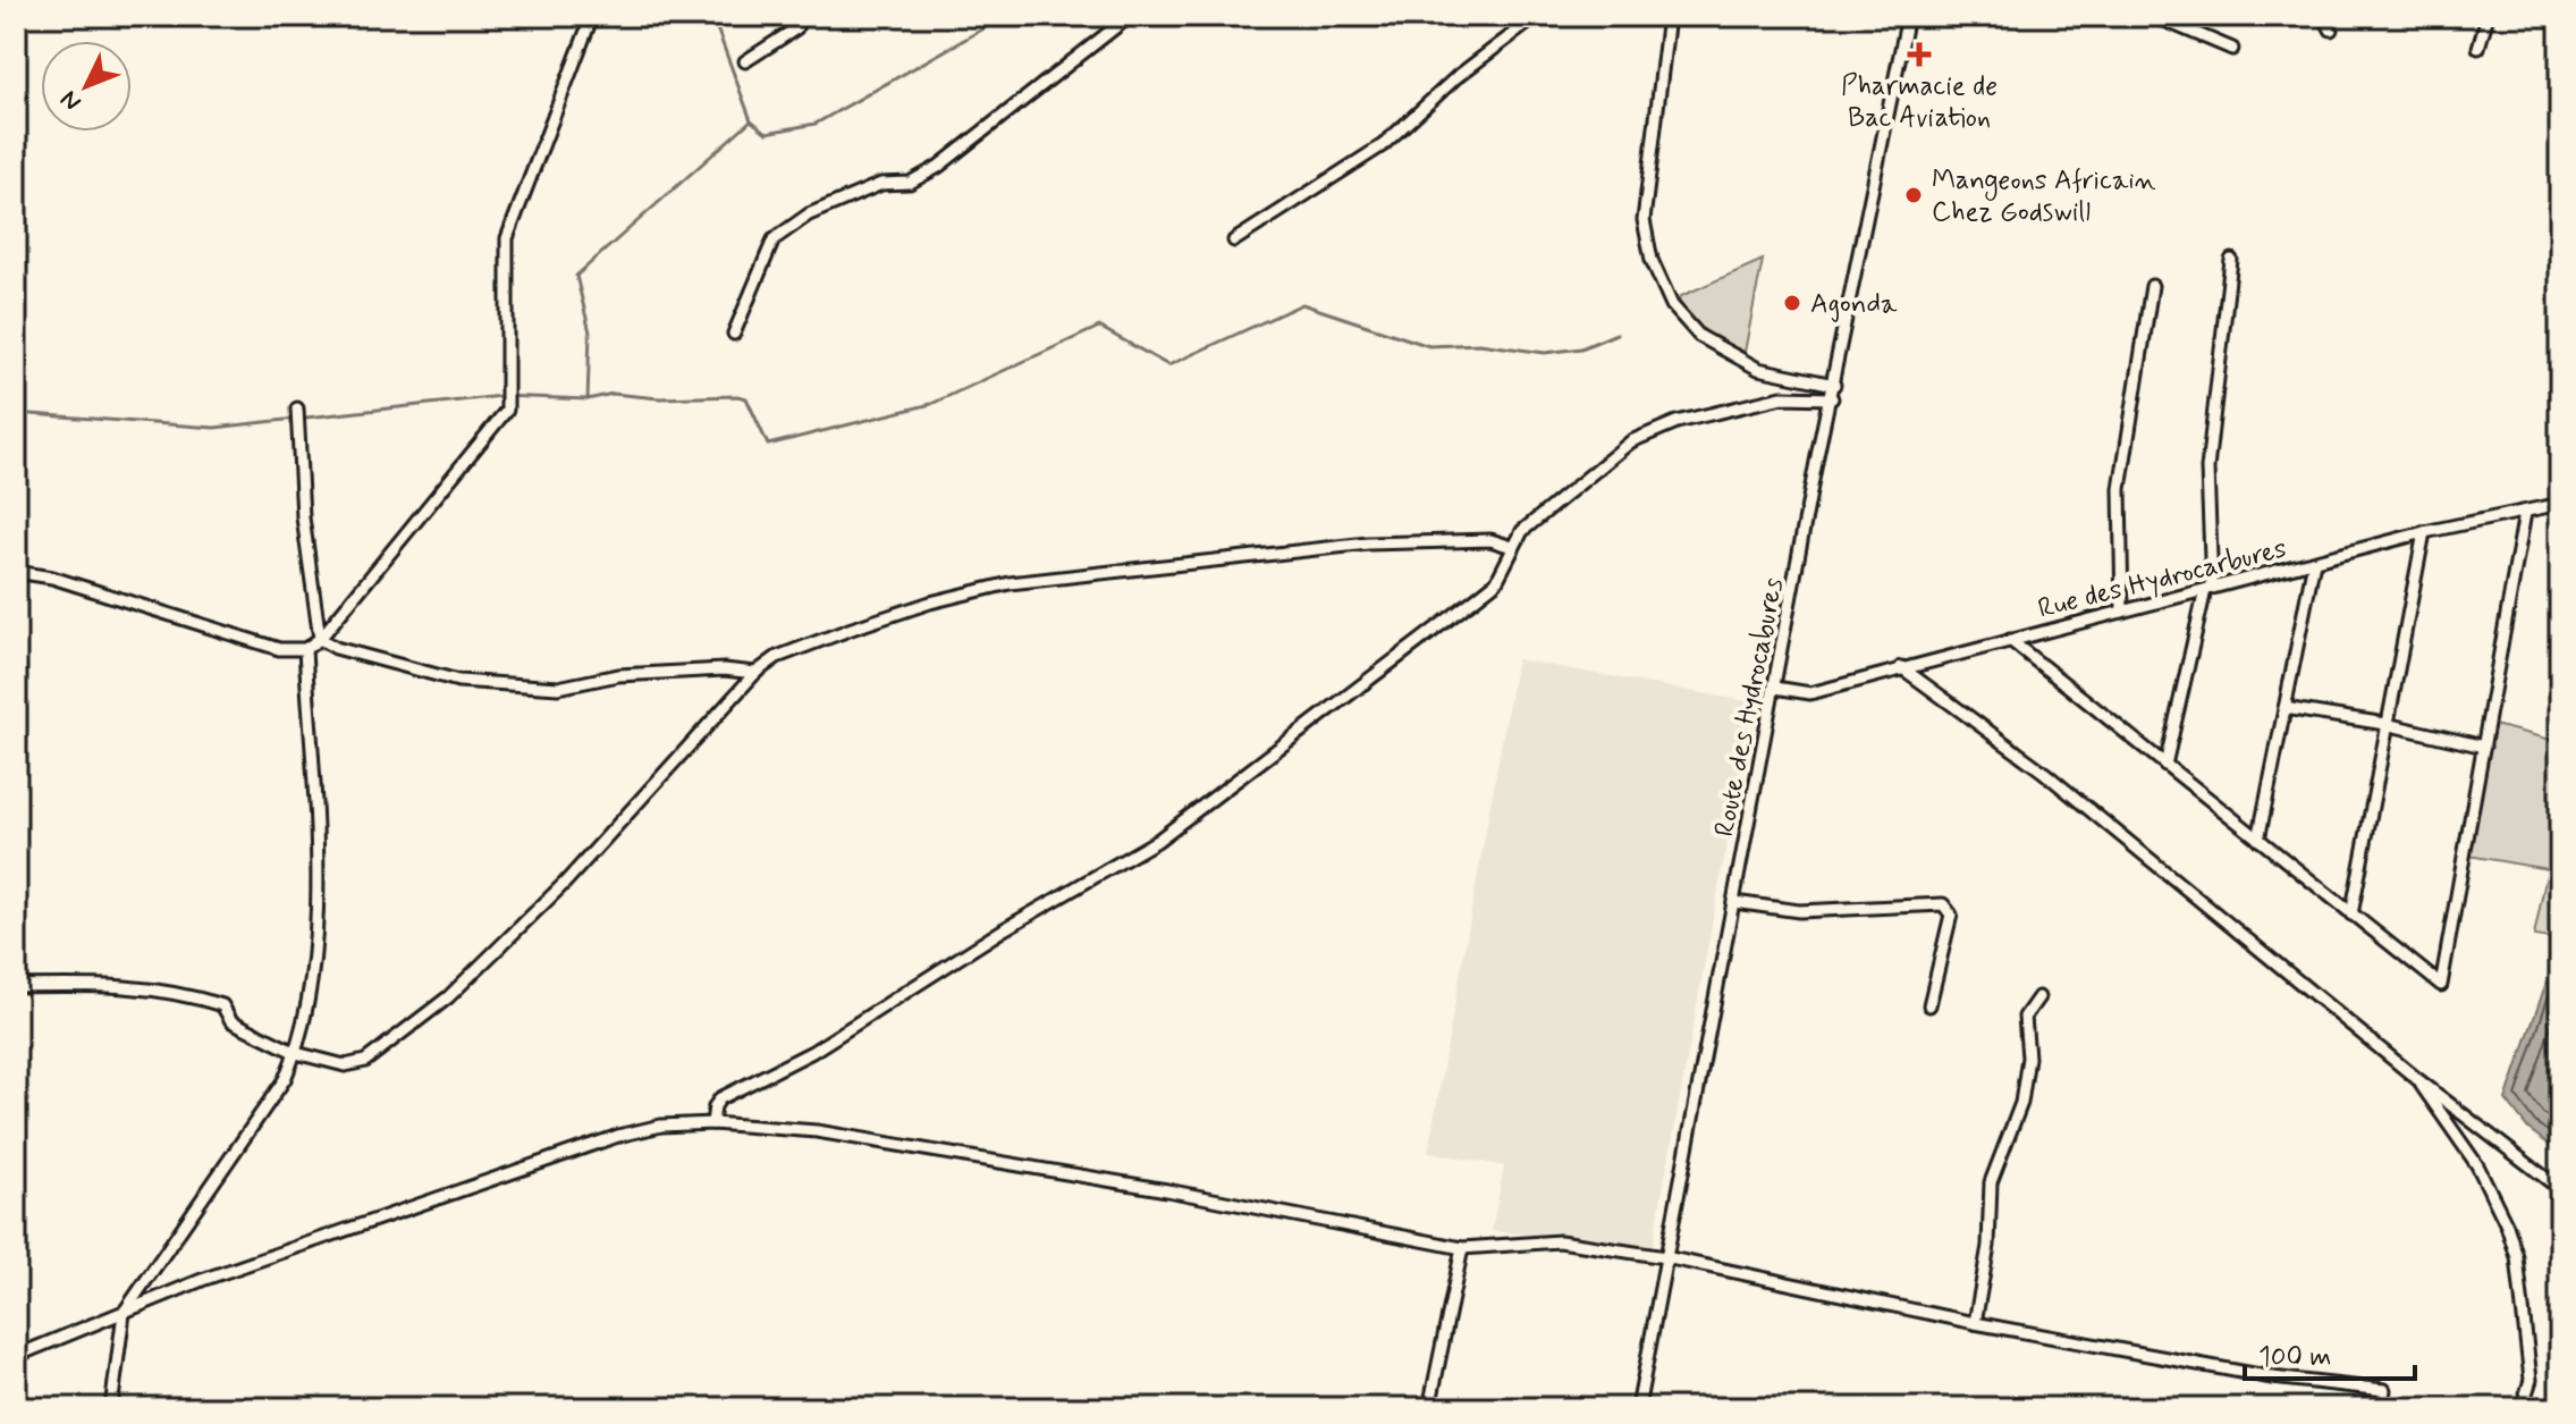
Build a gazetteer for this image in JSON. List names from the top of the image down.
{
  "streets": {
    "street": ["Rue des Hydrocarbures", "Route des Hydrocabures"]
  },
  "crossings": [
    ["Rue des Hydrocarbures", "Route des Hydrocabures"]
  ],
  "places": {
    "health": ["Pharmacie de Bac Aviation"],
    "other": ["Mangeons Africain Chez Godswill", "Agonda"]
  },
  "scale_bar": "100 m",
  "north": "bottom left"
}
